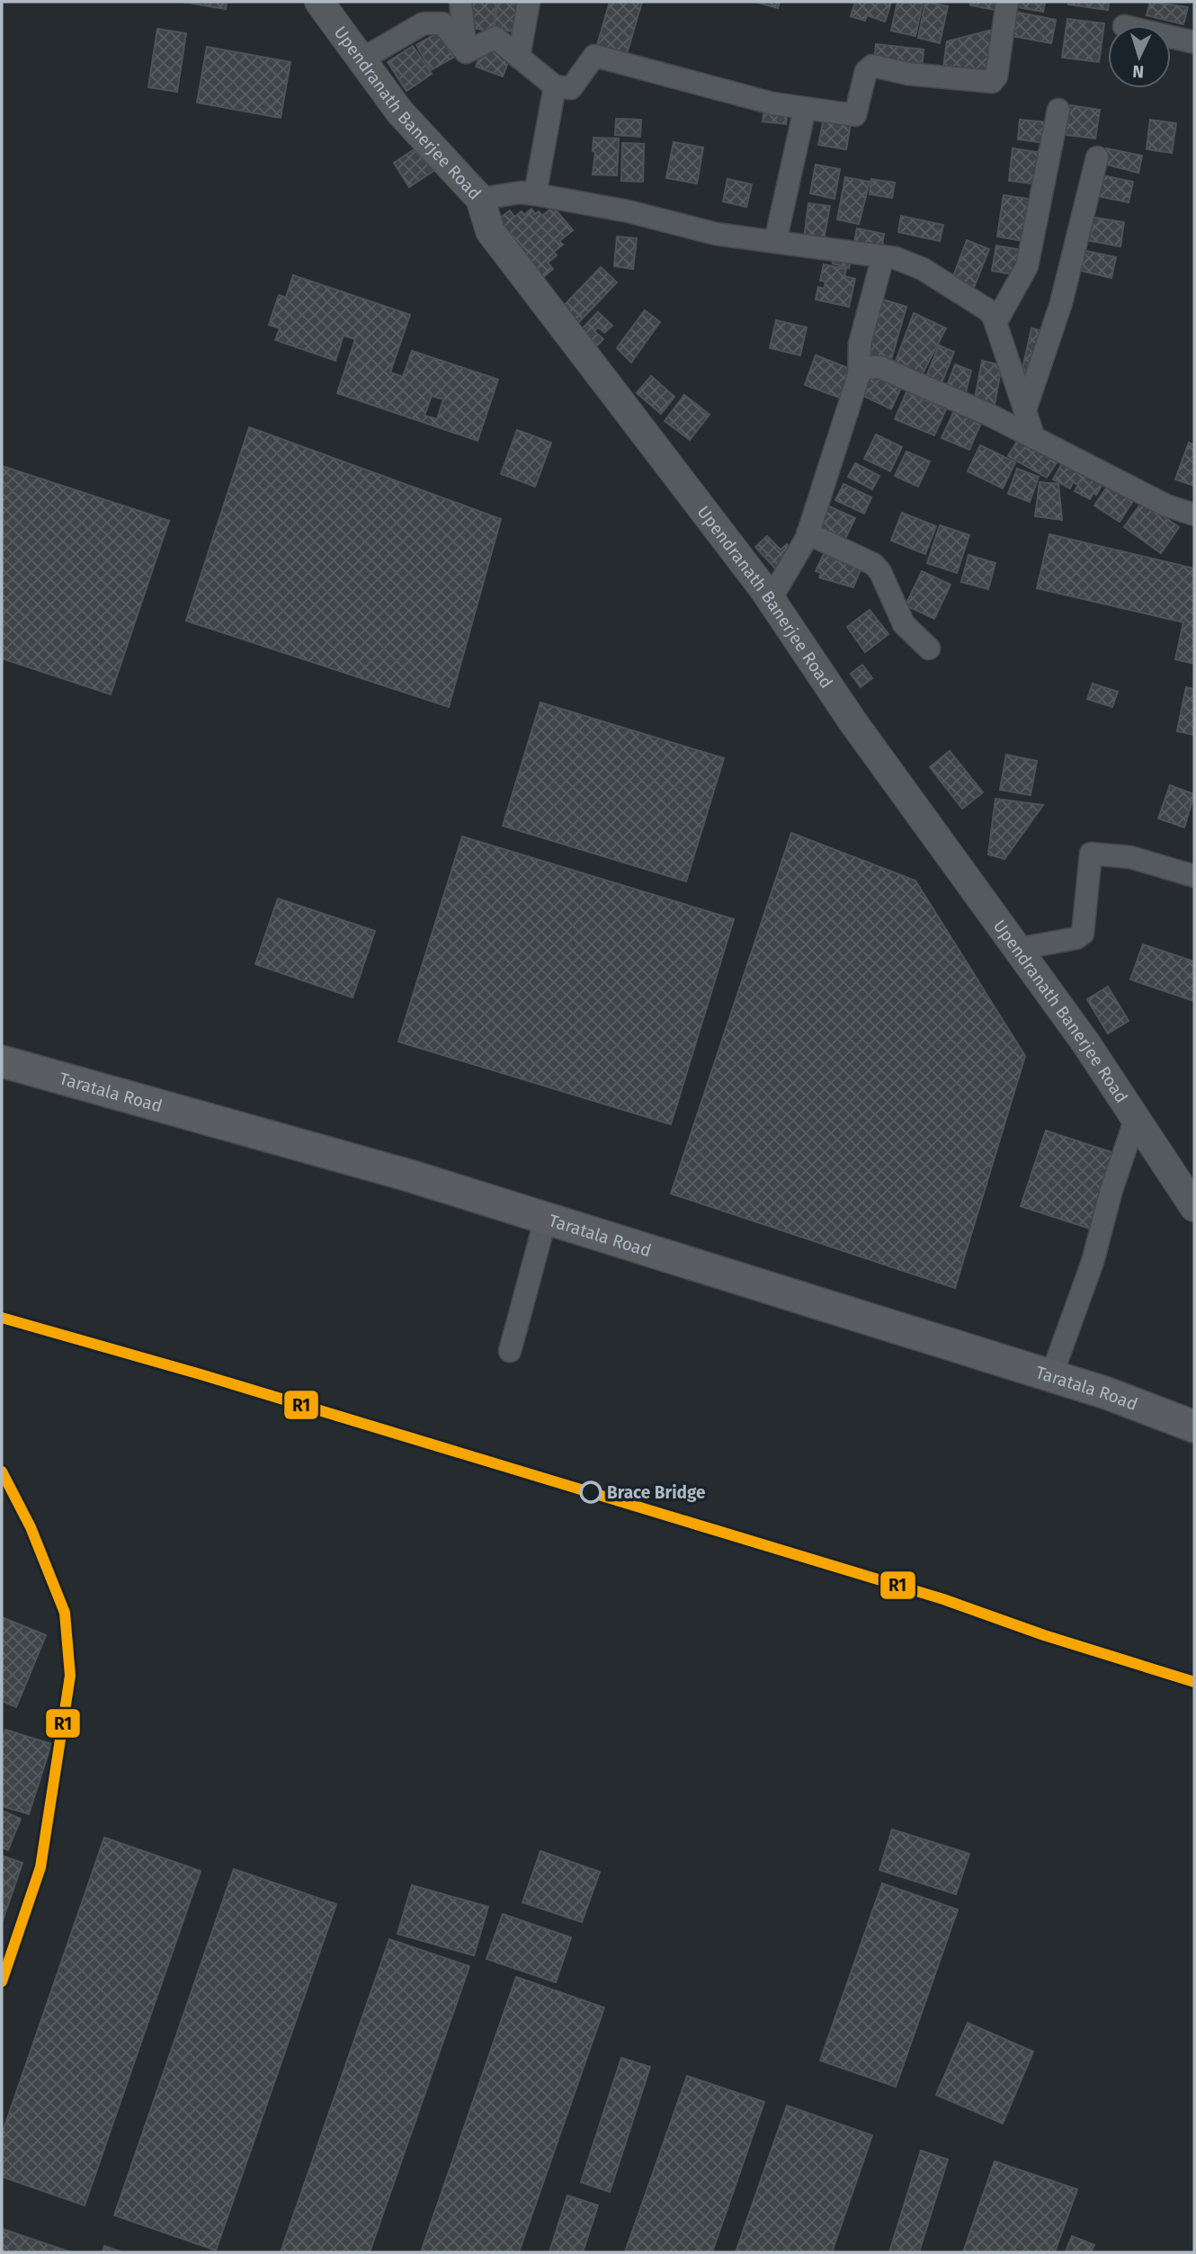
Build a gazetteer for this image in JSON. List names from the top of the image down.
{
  "streets": {
    "main road": ["Taratala Road"],
    "street": ["Upendranath Banerjee Road"]
  },
  "places": ["Brace Bridge"],
  "lines": ["transit line R1"],
  "north": "bottom"
}
